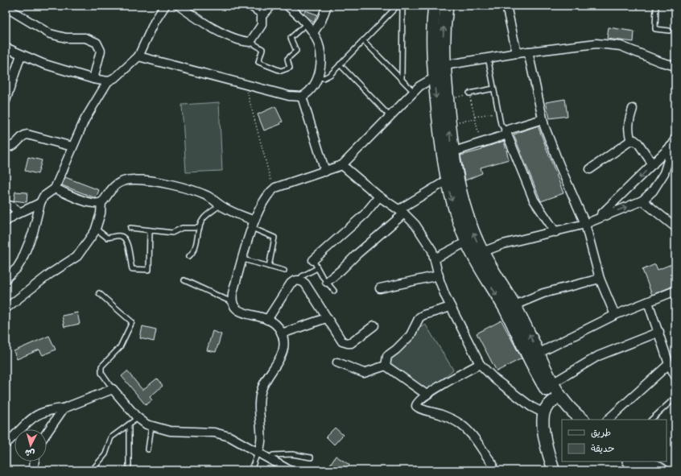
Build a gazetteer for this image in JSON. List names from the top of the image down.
{
  "legend": ["طريق", "حديقة"],
  "north": "bottom"
}
